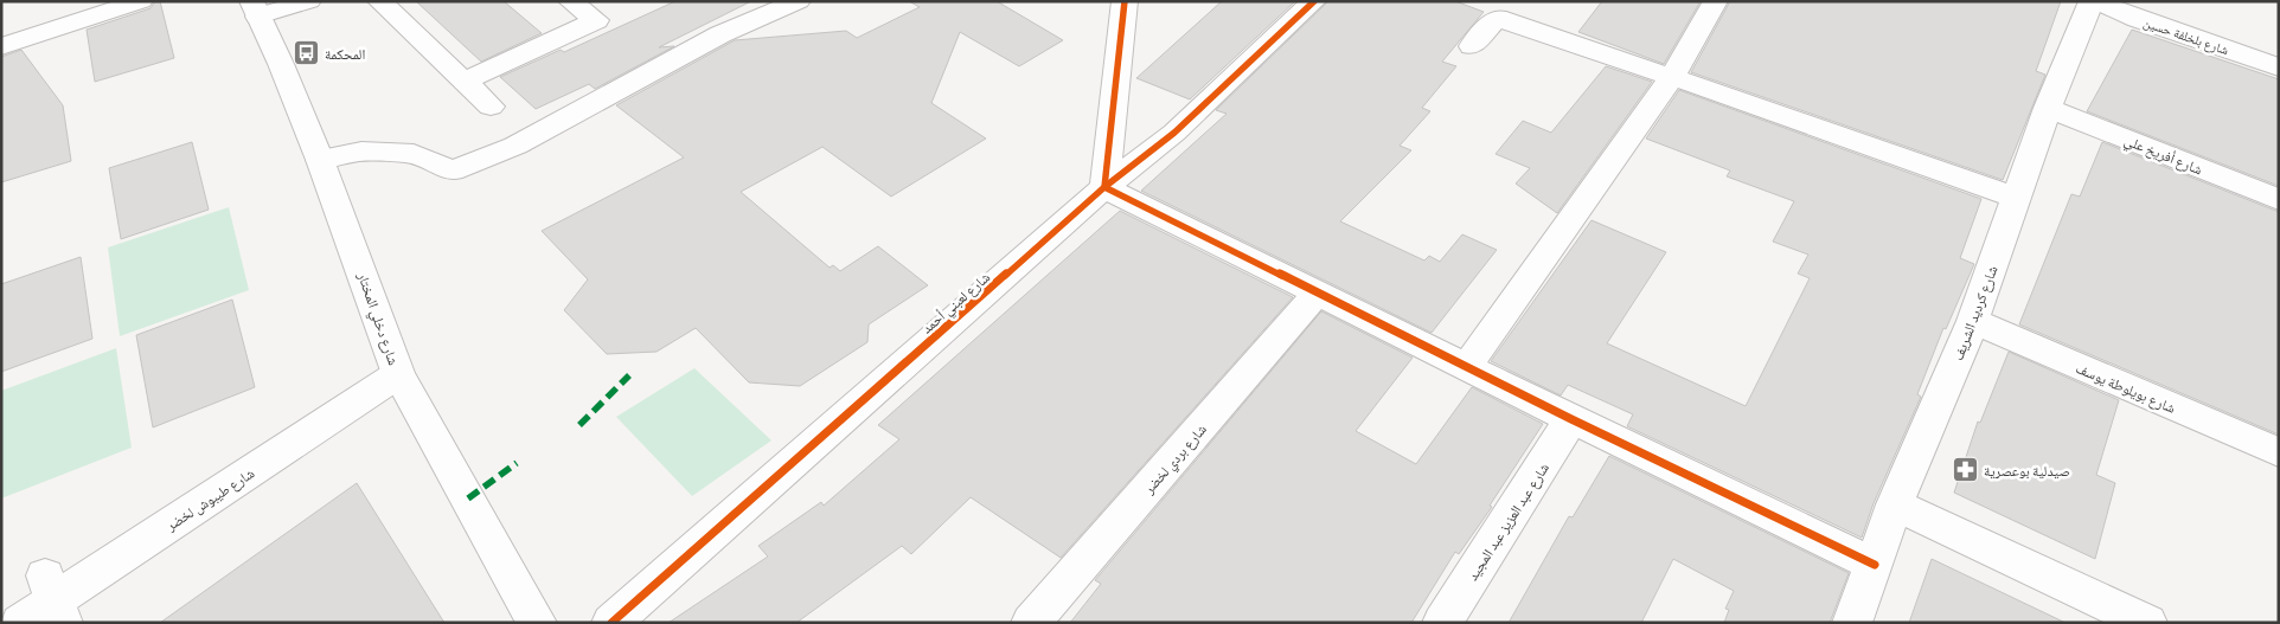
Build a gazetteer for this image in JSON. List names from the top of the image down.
{
  "streets": {
    "street": [
      "شارع بلخلفة حسين",
      "شارع أفريخ علي",
      "شارع لعبني أحمد",
      "شارع كرديد الشريف",
      "شارع دخلي المختار",
      "شارع بويلوطة يوسف",
      "شارع بردي لخضر",
      "شارع طيبوش لخضر",
      "شارع عبد العزيز عبد المجيد"
    ]
  },
  "crossings": [
    ["شارع بلخلفة حسين", "شارع كرديد الشريف"],
    ["شارع أفريخ علي", "شارع كرديد الشريف"],
    ["شارع كرديد الشريف", "شارع بويلوطة يوسف"],
    ["شارع دخلي المختار", "شارع طيبوش لخضر"]
  ],
  "places": {
    "bus stop": ["المحكمة"],
    "pharmacy": ["صيدلية بوعصرية"]
  }
}
